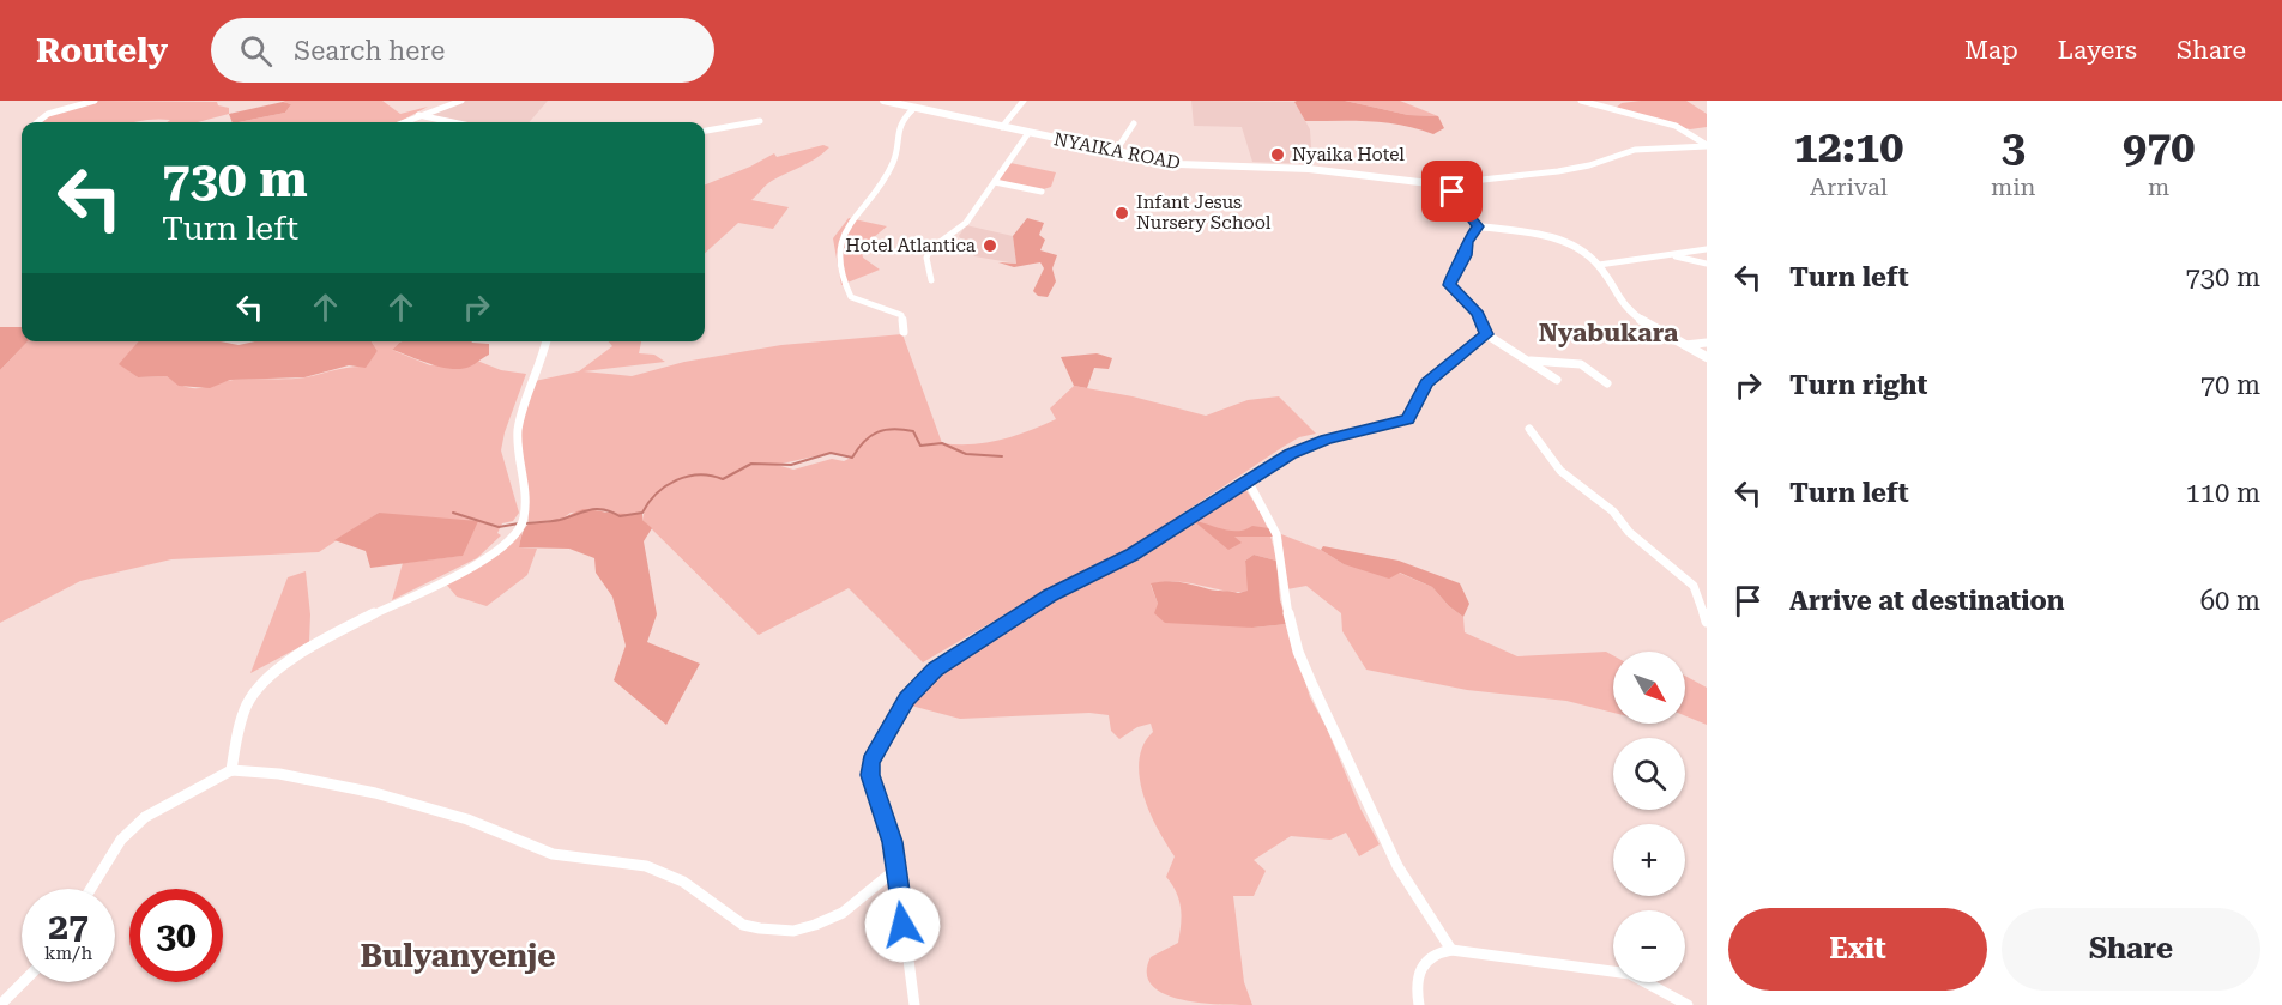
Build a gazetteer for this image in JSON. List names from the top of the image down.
{
  "streets": {
    "street": ["NYAIKA ROAD"]
  },
  "districts": ["Nyabukara", "Bulyanyenje"],
  "places": ["Nyaika Hotel", "Infant Jesus Nursery School", "Hotel Atlantica"],
  "north": "bottom right",
  "page": {
    "header": "Routely",
    "search": "Search here",
    "nav": ["Map", "Layers", "Share"],
    "eta": [
      "12:10",
      "Arrival",
      "3",
      "min",
      "970",
      "m"
    ],
    "turn": ["730 m", "Turn left"],
    "list": [
      {
        "name": "Turn left",
        "value": "730 m"
      },
      {
        "name": "Turn right",
        "value": "70 m"
      },
      {
        "name": "Turn left",
        "value": "110 m"
      },
      {
        "name": "Arrive at destination",
        "value": "60 m"
      }
    ],
    "map_buttons": ["+", "−"],
    "speed": "27 km/h",
    "limit": "30",
    "buttons": ["Exit", "Share"]
  }
}
